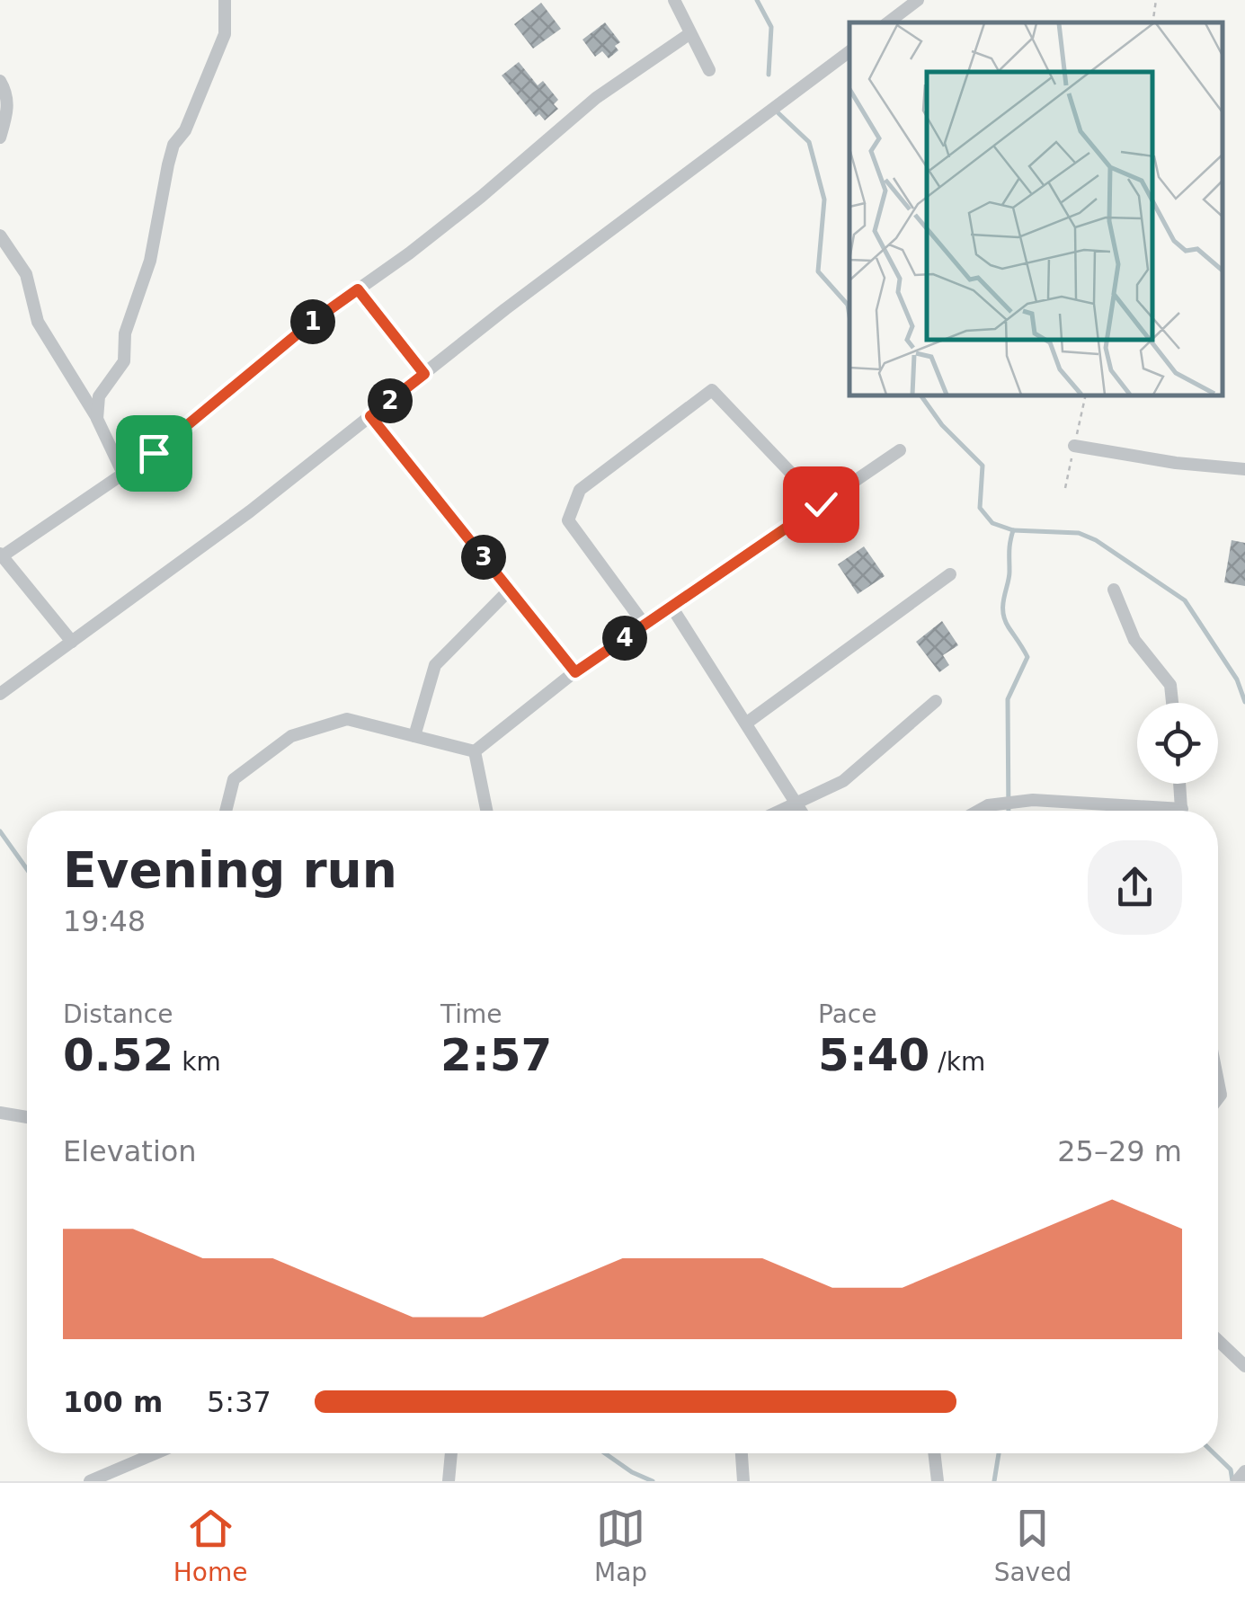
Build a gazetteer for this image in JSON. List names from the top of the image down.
{
  "page": {
    "pins": [
      "1",
      "2",
      "3",
      "4"
    ],
    "heading": ["Evening run", "19:48"],
    "stats": [
      ["Distance", "0.52 km"],
      ["Time", "2:57"],
      ["Pace", "5:40 /km"]
    ],
    "chart": ["Elevation", "25–29 m"],
    "list": [
      {
        "name": "100 m",
        "note": "5:37"
      }
    ],
    "tabs": ["Home", "Map", "Saved"]
  }
}
